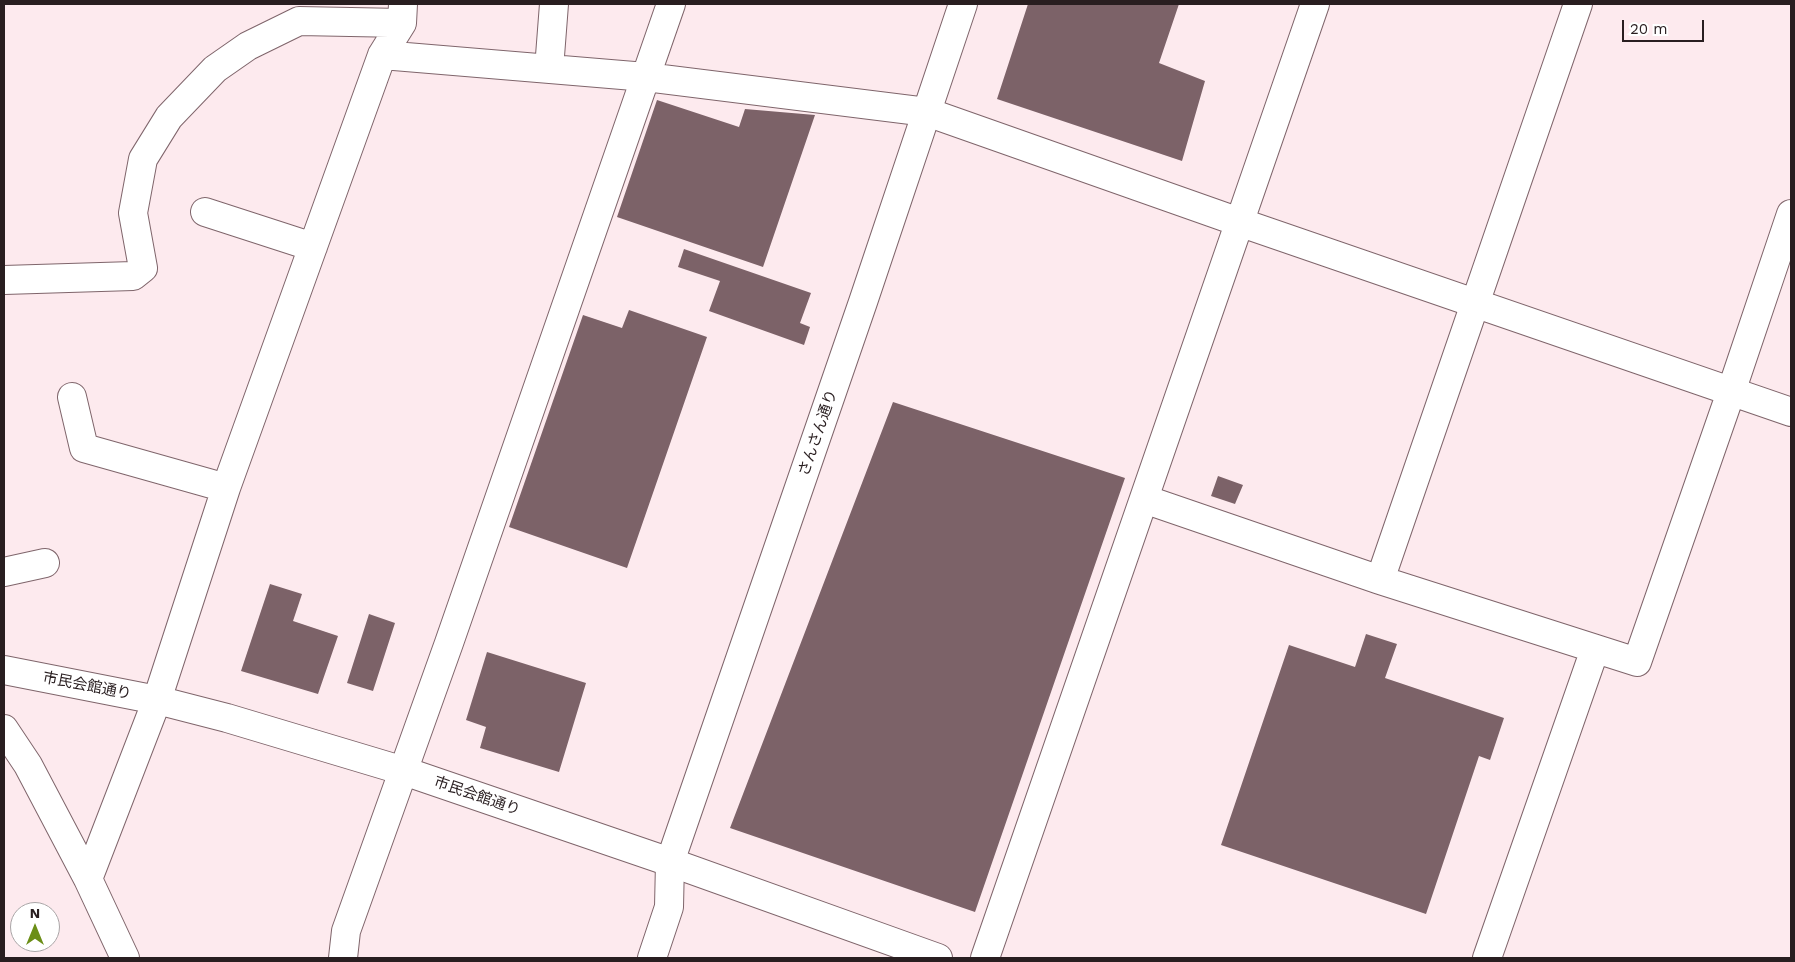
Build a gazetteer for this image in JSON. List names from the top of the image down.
{
  "streets": {
    "street": ["さんさん通り", "市民会館通り"]
  },
  "crossings": [
    ["さんさん通り", "市民会館通り"]
  ],
  "scale_bar": "20 m",
  "north": "top"
}
